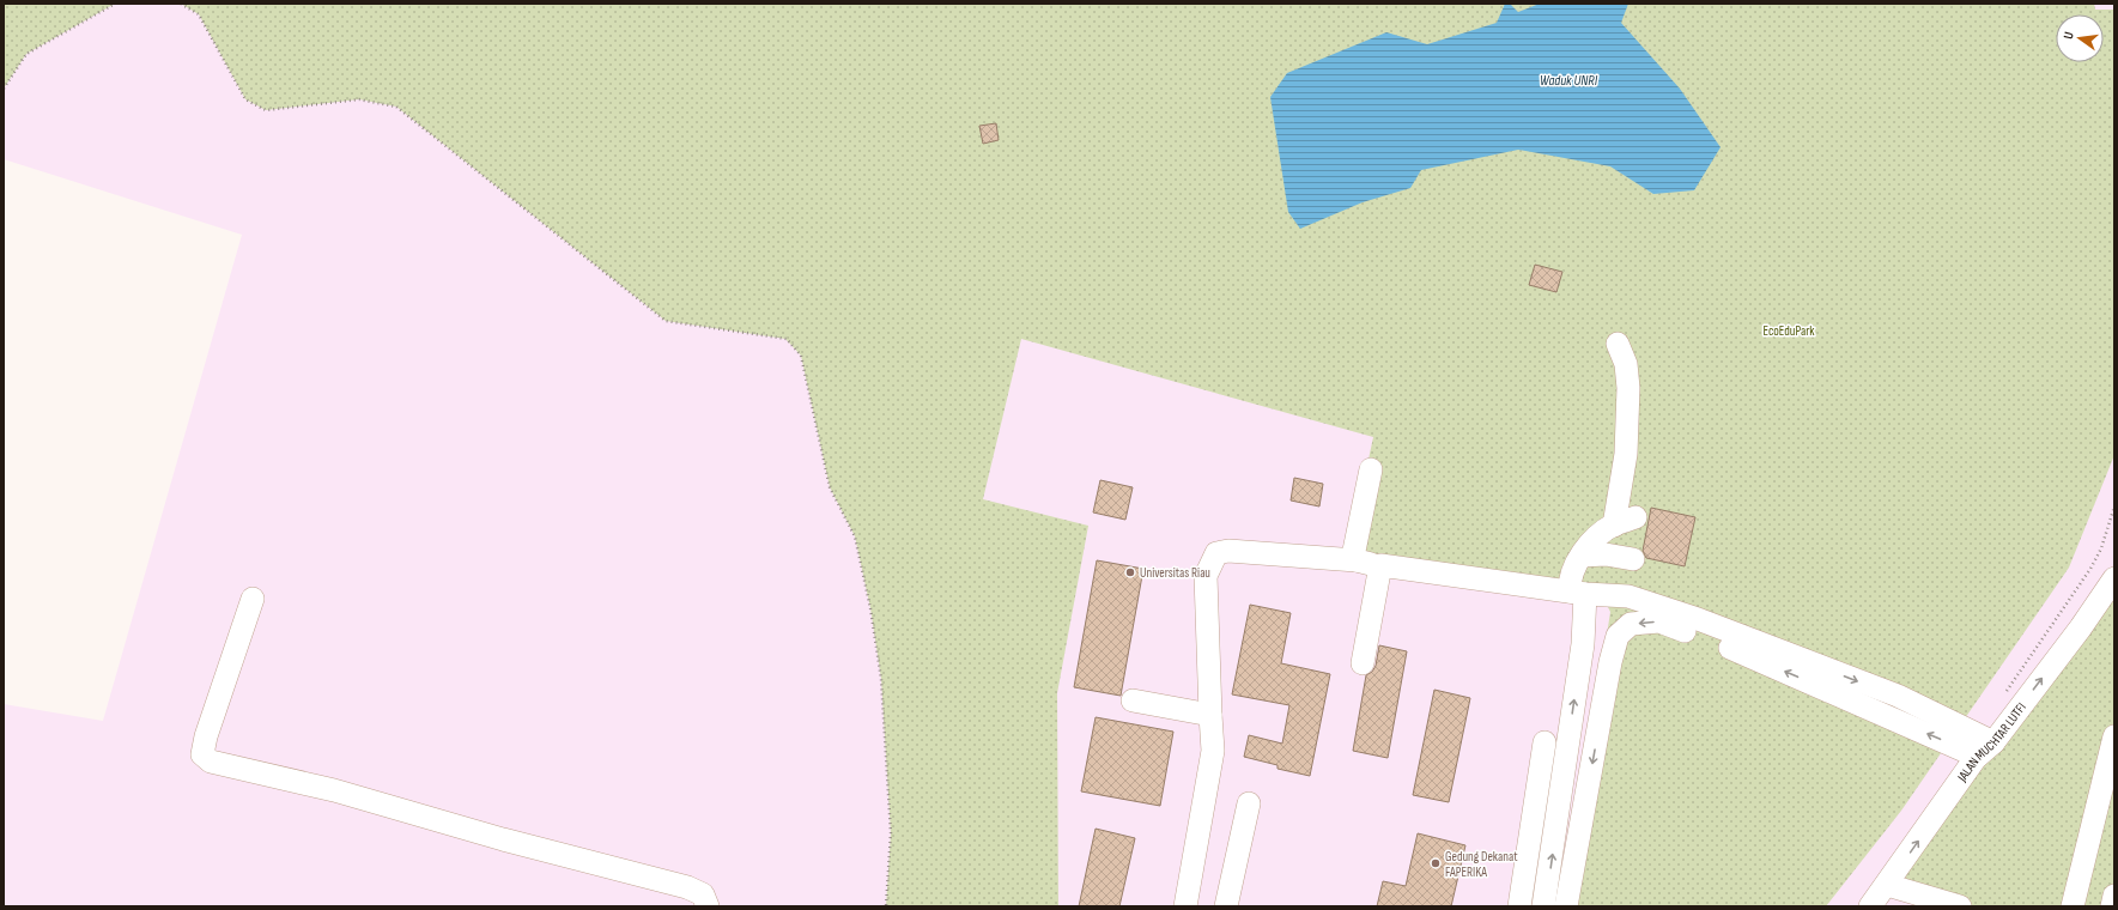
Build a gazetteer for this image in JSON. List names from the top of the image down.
{
  "streets": {
    "lane": ["JALAN MUCHTAR LUTFI"]
  },
  "water": ["Waduk UNRI"],
  "parks": ["EcoEduPark"],
  "places": ["Universitas Riau", "Gedung Dekanat FAPERIKA"],
  "north": "left"
}
